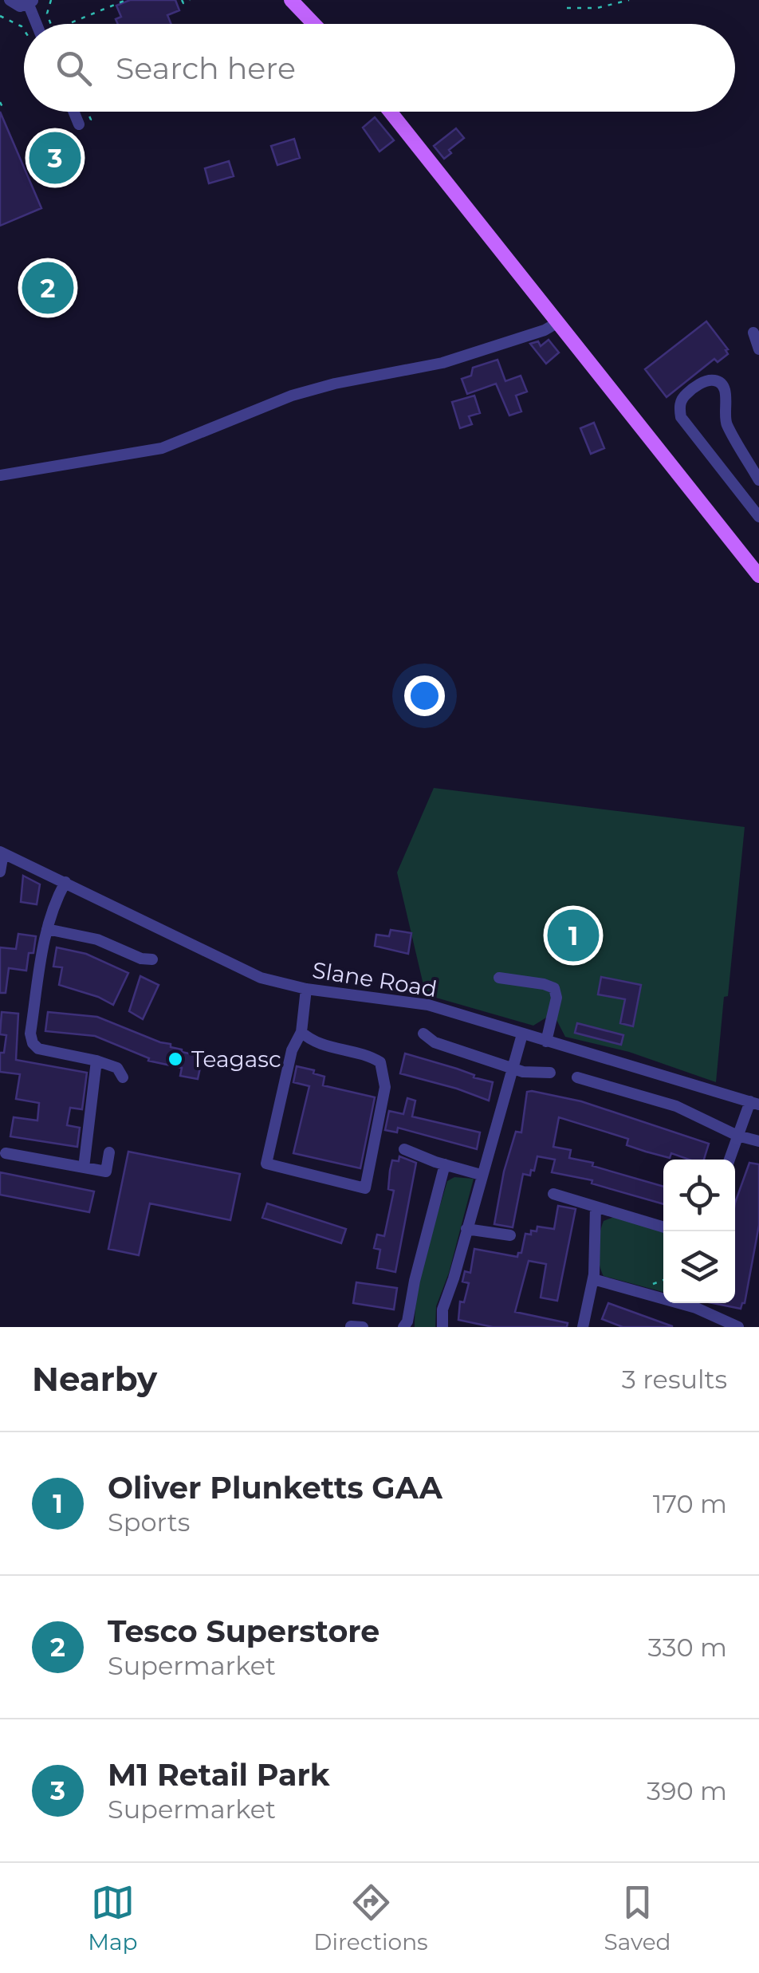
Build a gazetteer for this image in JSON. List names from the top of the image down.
{
  "streets": {
    "street": ["Slane Road"]
  },
  "places": ["Teagasc"],
  "page": {
    "search": "Search here",
    "pins": ["3", "2", "1"],
    "heading": ["Nearby", "3 results"],
    "list": [
      {
        "mark": "1",
        "name": "Oliver Plunketts GAA",
        "note": "Sports",
        "value": "170 m"
      },
      {
        "mark": "2",
        "name": "Tesco Superstore",
        "note": "Supermarket",
        "value": "330 m"
      },
      {
        "mark": "3",
        "name": "M1 Retail Park",
        "note": "Supermarket",
        "value": "390 m"
      }
    ],
    "nav": ["Map", "Directions", "Saved"]
  }
}
